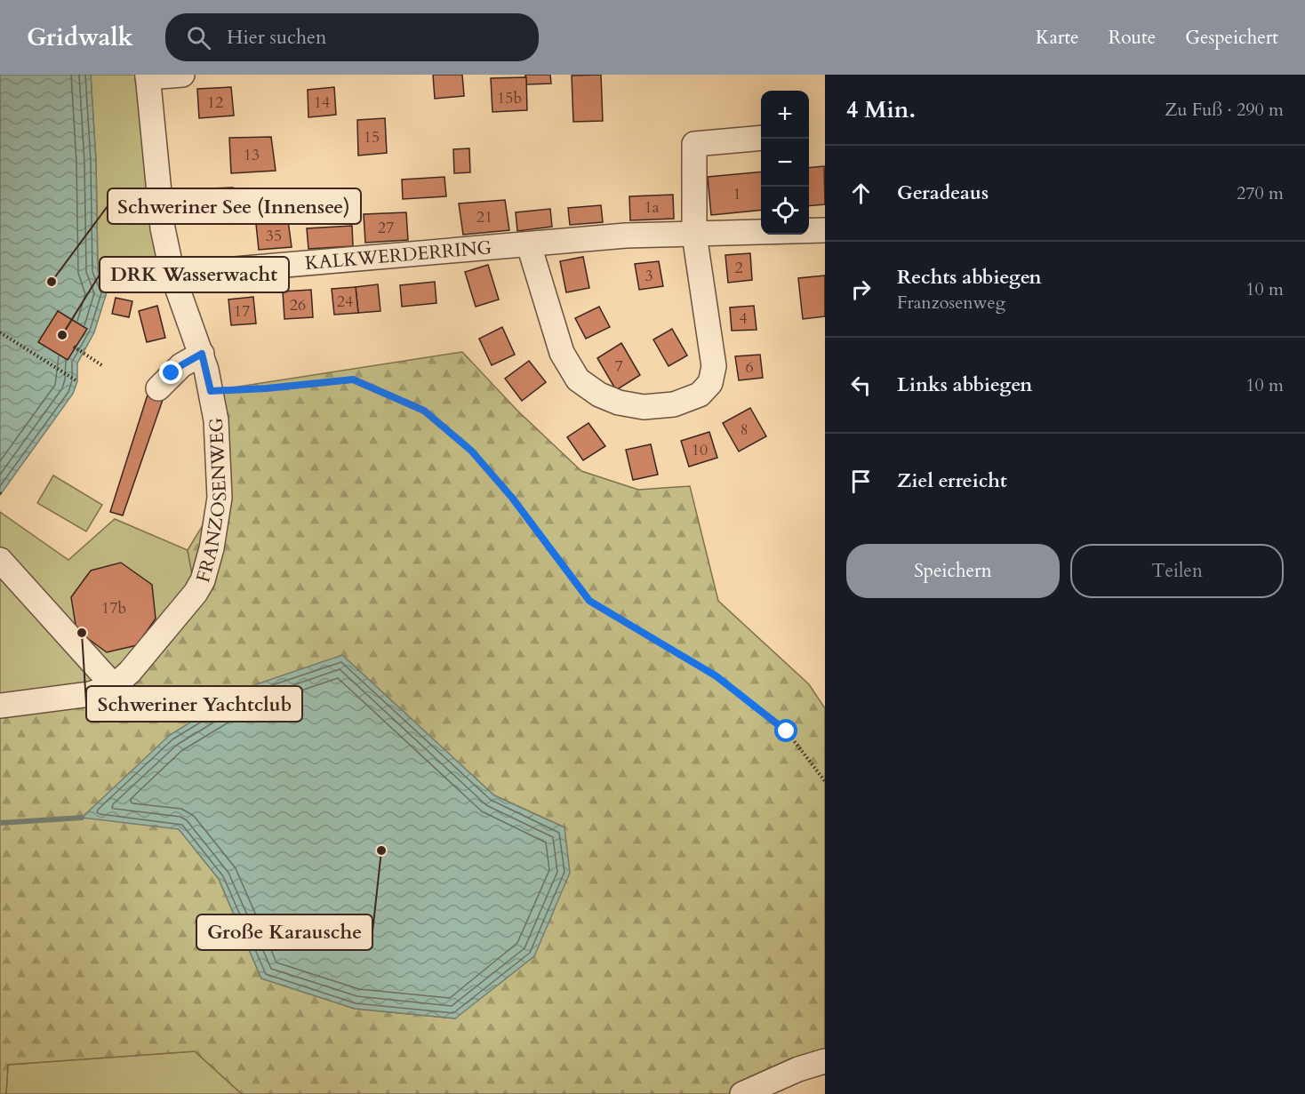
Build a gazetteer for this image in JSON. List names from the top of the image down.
{
  "streets": {
    "street": ["KALKWERDERRING", "FRANZOSENWEG"]
  },
  "crossings": [
    ["KALKWERDERRING", "FRANZOSENWEG"]
  ],
  "places": [
    "Schweriner See (Innensee)",
    "DRK Wasserwacht",
    "Schweriner Yachtclub",
    "Große Karausche"
  ],
  "house_numbers": [
    "15b",
    "12",
    "14",
    "15",
    "13",
    "1",
    "1a",
    "21",
    "27",
    "35",
    "2",
    "3",
    "24",
    "26",
    "17",
    "4",
    "7",
    "6",
    "8",
    "10",
    "17b"
  ],
  "page": {
    "header": "Gridwalk",
    "search": "Hier suchen",
    "nav": ["Karte", "Route", "Gespeichert"],
    "heading": ["4 Min.", "Zu Fuß · 290 m"],
    "map_buttons": ["+", "−"],
    "list": [
      ["Geradeaus", "270 m"],
      ["Rechts abbiegen", "Franzosenweg", "10 m"],
      ["Links abbiegen", "10 m"],
      "Ziel erreicht"
    ],
    "buttons": ["Speichern", "Teilen"]
  }
}
